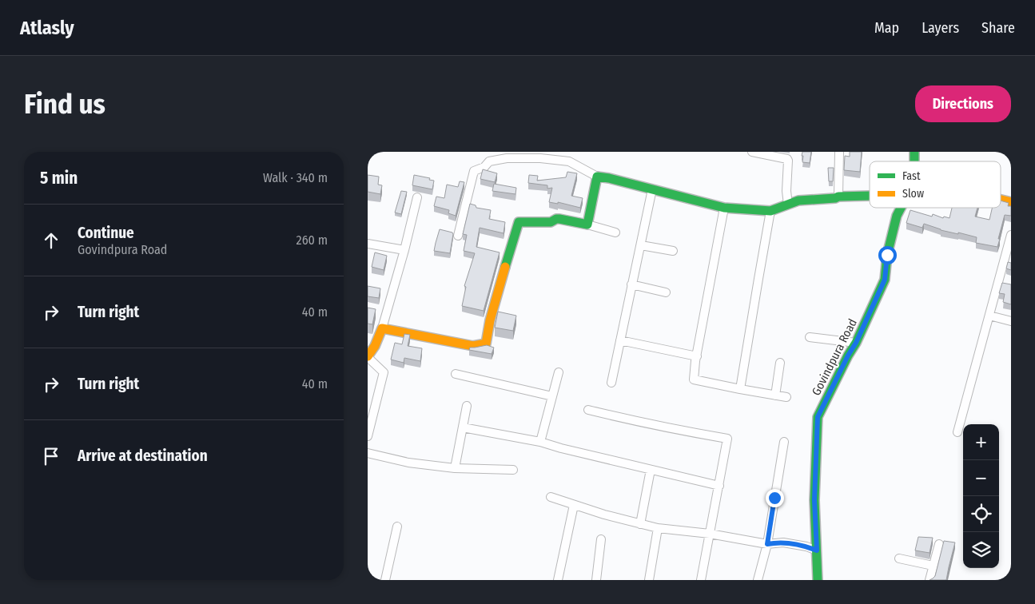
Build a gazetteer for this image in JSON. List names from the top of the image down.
{
  "streets": {
    "street": ["Govindpura Road"]
  },
  "legend": ["Fast", "Slow"],
  "page": {
    "header": "Atlasly",
    "nav": ["Map", "Layers", "Share"],
    "buttons": "Directions",
    "title": "Find us",
    "heading": ["5 min", "Walk · 340 m"],
    "list": [
      ["Continue", "Govindpura Road", "260 m"],
      ["Turn right", "40 m"],
      ["Turn right", "40 m"],
      "Arrive at destination"
    ],
    "map_buttons": ["+", "−"]
  }
}
